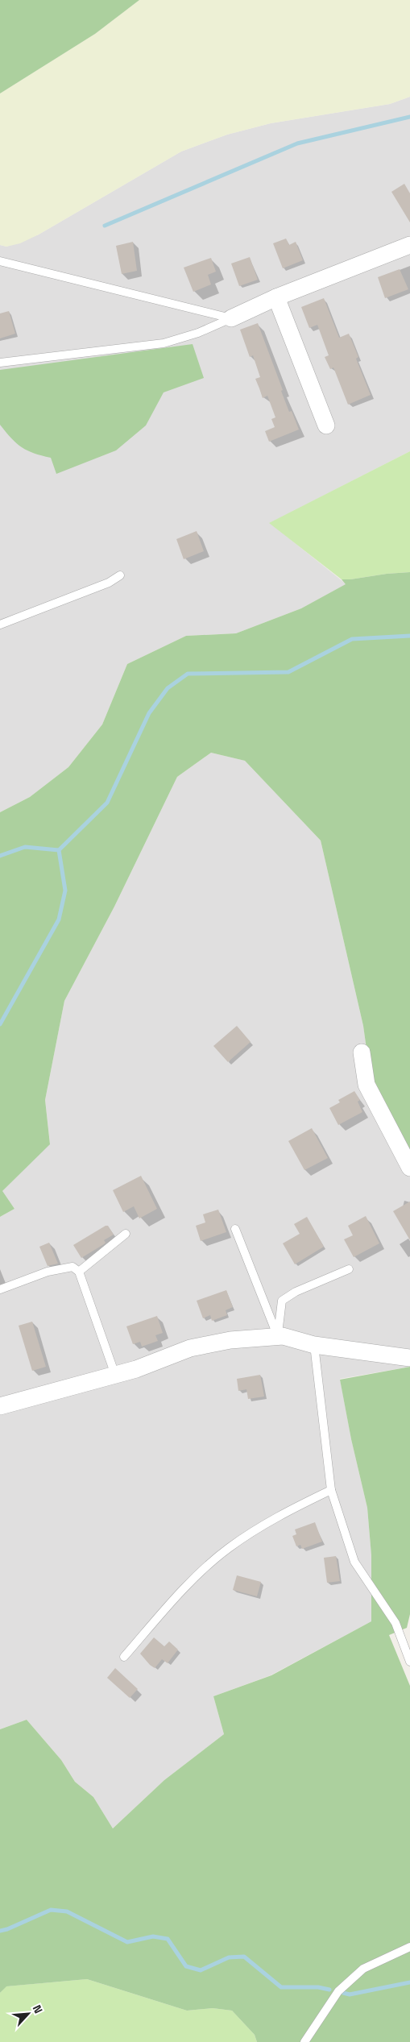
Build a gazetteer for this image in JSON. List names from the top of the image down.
{
  "north": "top right"
}
